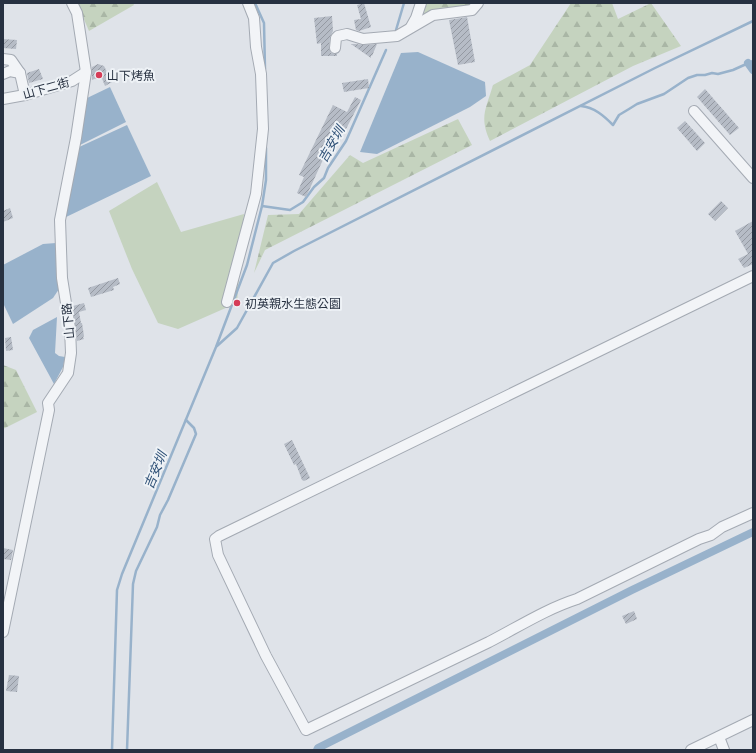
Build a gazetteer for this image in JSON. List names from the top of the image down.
{
  "streets": {
    "street": ["山下二街", "山下路"]
  },
  "crossings": [
    ["山下二街", "山下路"]
  ],
  "water": ["吉安圳"],
  "places": ["山下烤魚", "初英親水生態公園"]
}
